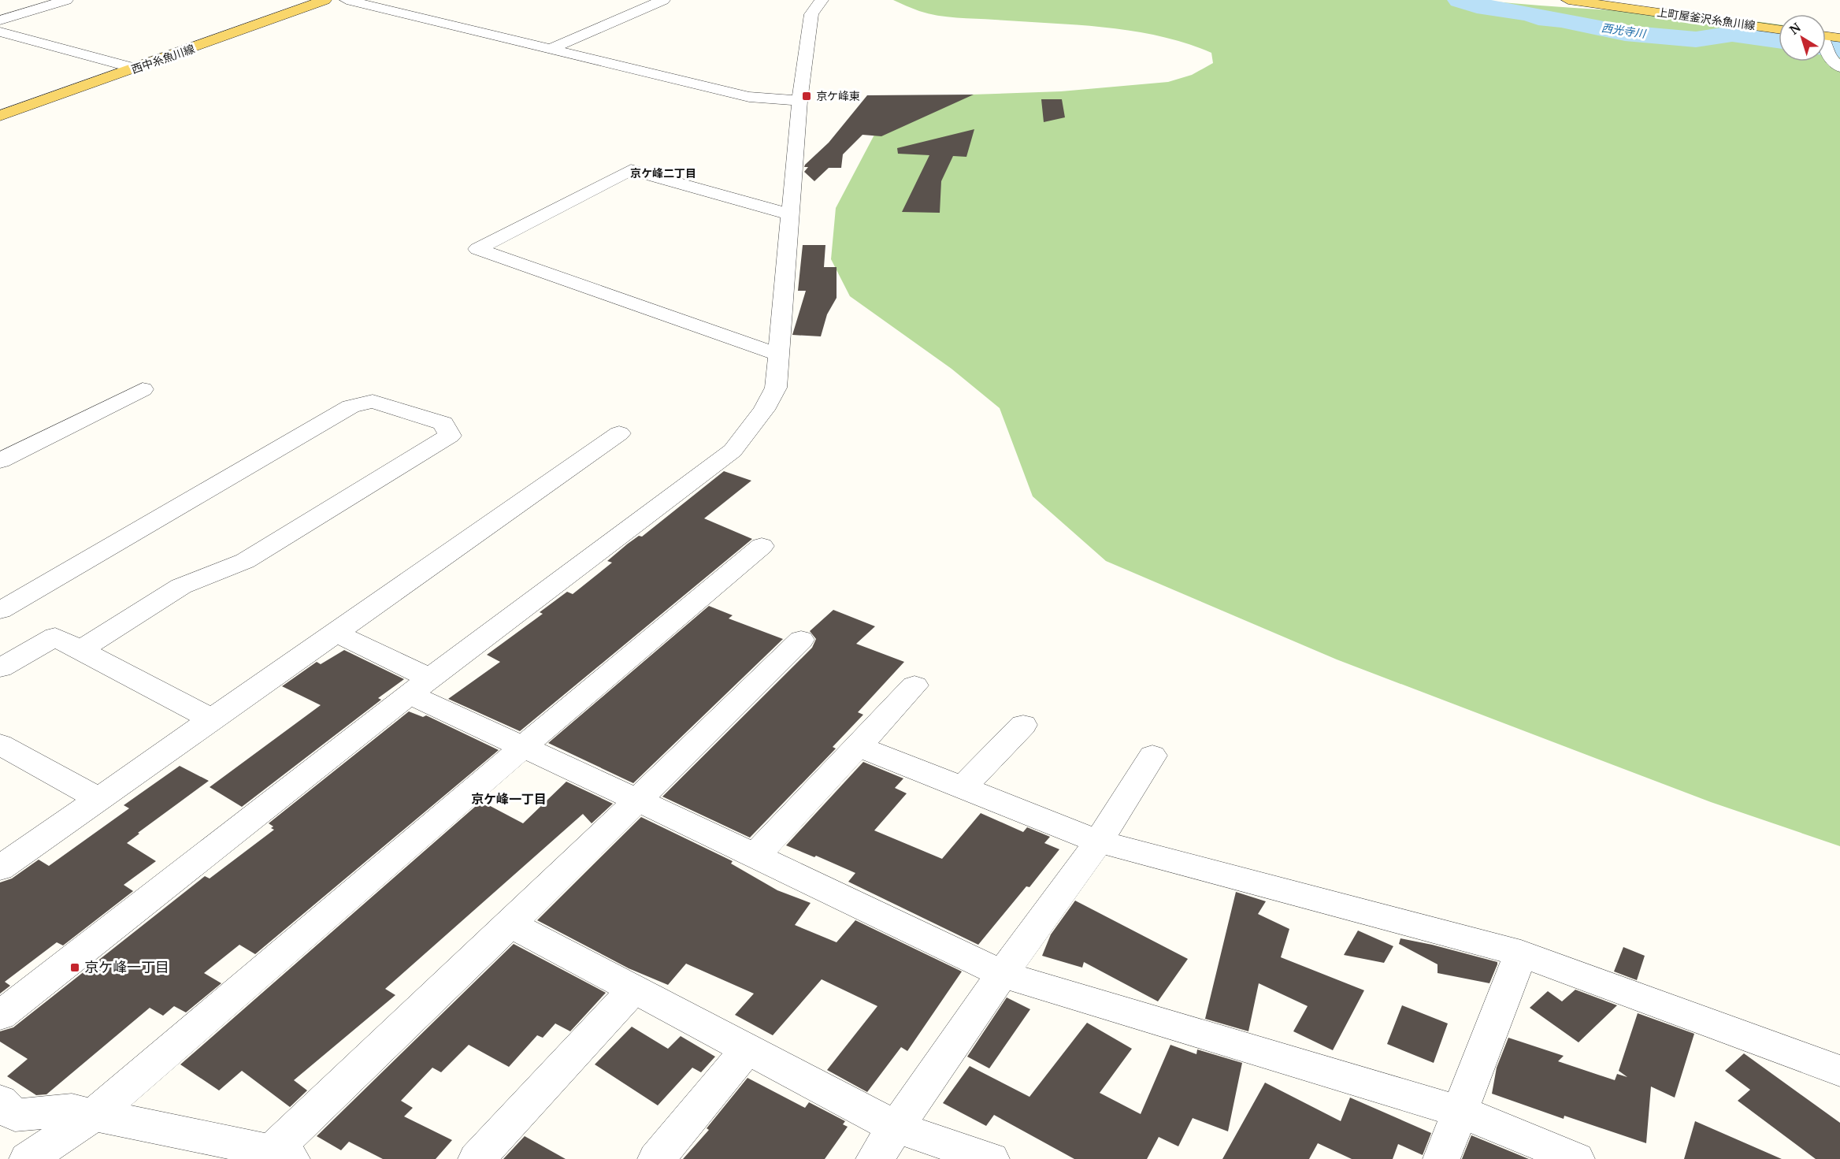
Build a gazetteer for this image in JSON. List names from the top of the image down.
{
  "streets": {
    "main road": ["上町屋釜沢糸魚川線", "西中糸魚川線"]
  },
  "districts": ["京ケ峰二丁目", "京ケ峰一丁目"],
  "water": ["西光寺川"],
  "places": {
    "transit": ["京ケ峰東", "京ケ峰一丁目"]
  },
  "north": "top left"
}
